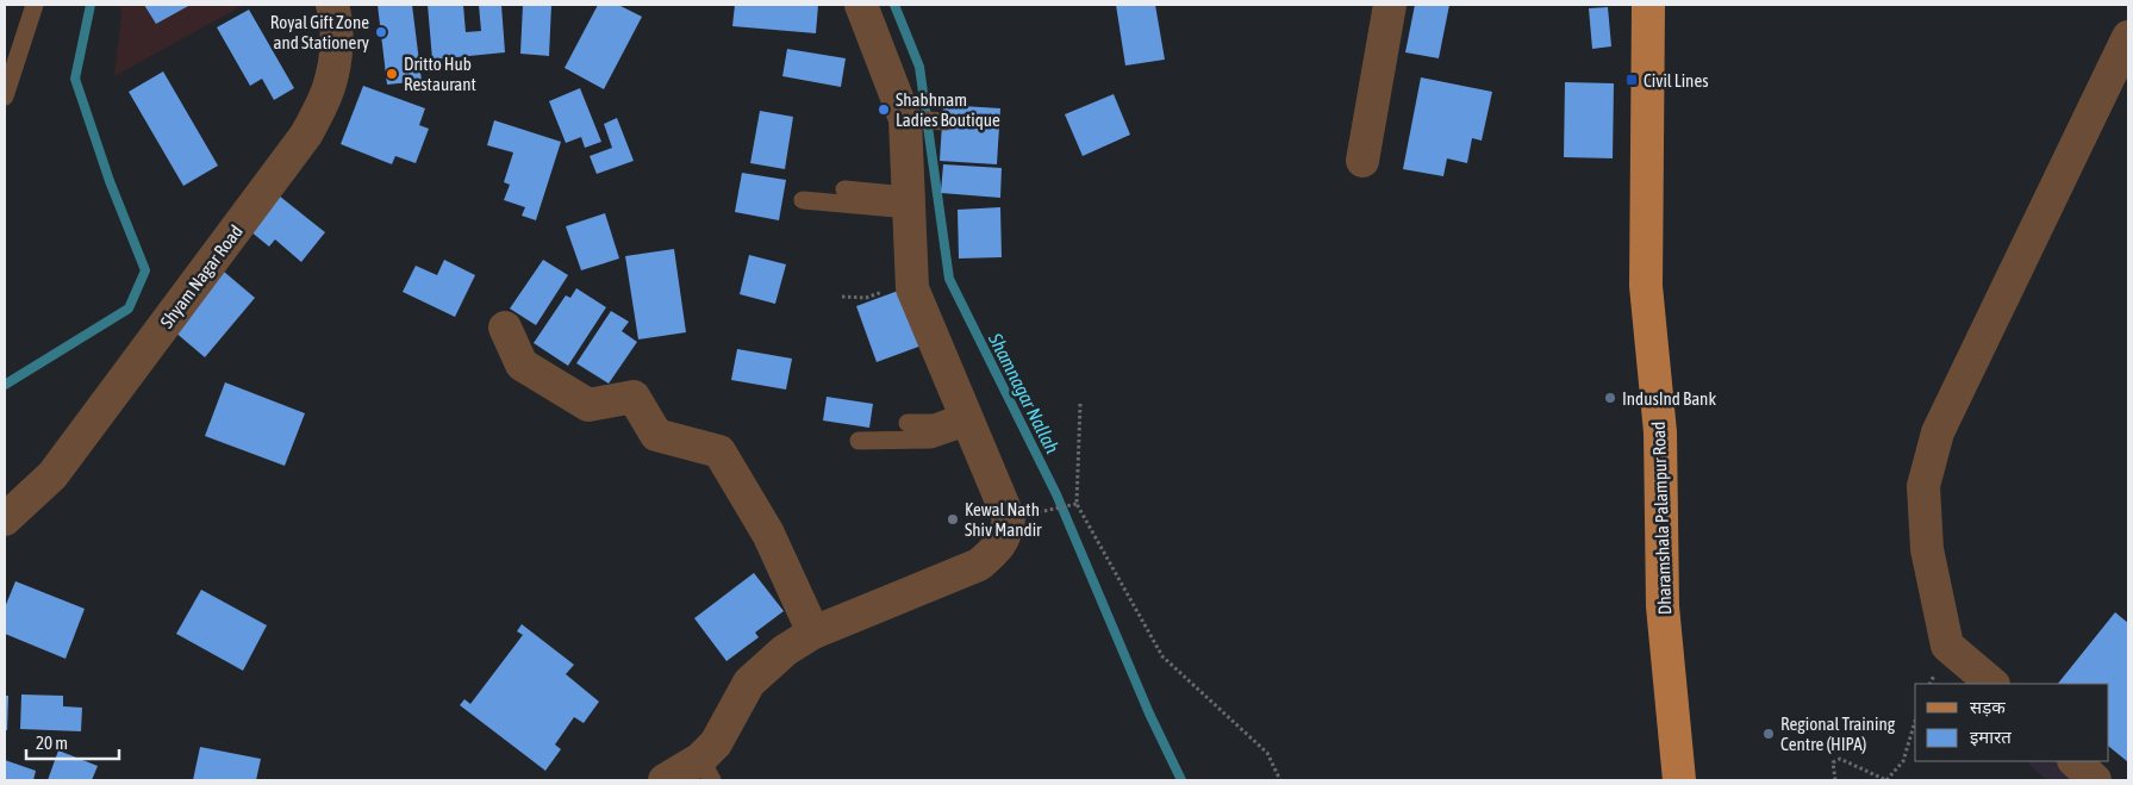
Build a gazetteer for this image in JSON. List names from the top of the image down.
{
  "streets": {
    "main road": ["Dharamshala Palampur Road"],
    "street": ["Shyam Nagar Road"]
  },
  "water": ["Shamnagar Nallah"],
  "places": {
    "other": [
      "Royal Gift Zone and Stationery",
      "Dritto Hub Restaurant",
      "Shabhnam Ladies Boutique",
      "IndusInd Bank",
      "Kewal Nath Shiv Mandir",
      "Regional Training Centre (HIPA)"
    ],
    "transit": ["Civil Lines"]
  },
  "legend": ["सड़क", "इमारत"],
  "scale_bar": "20 m"
}
